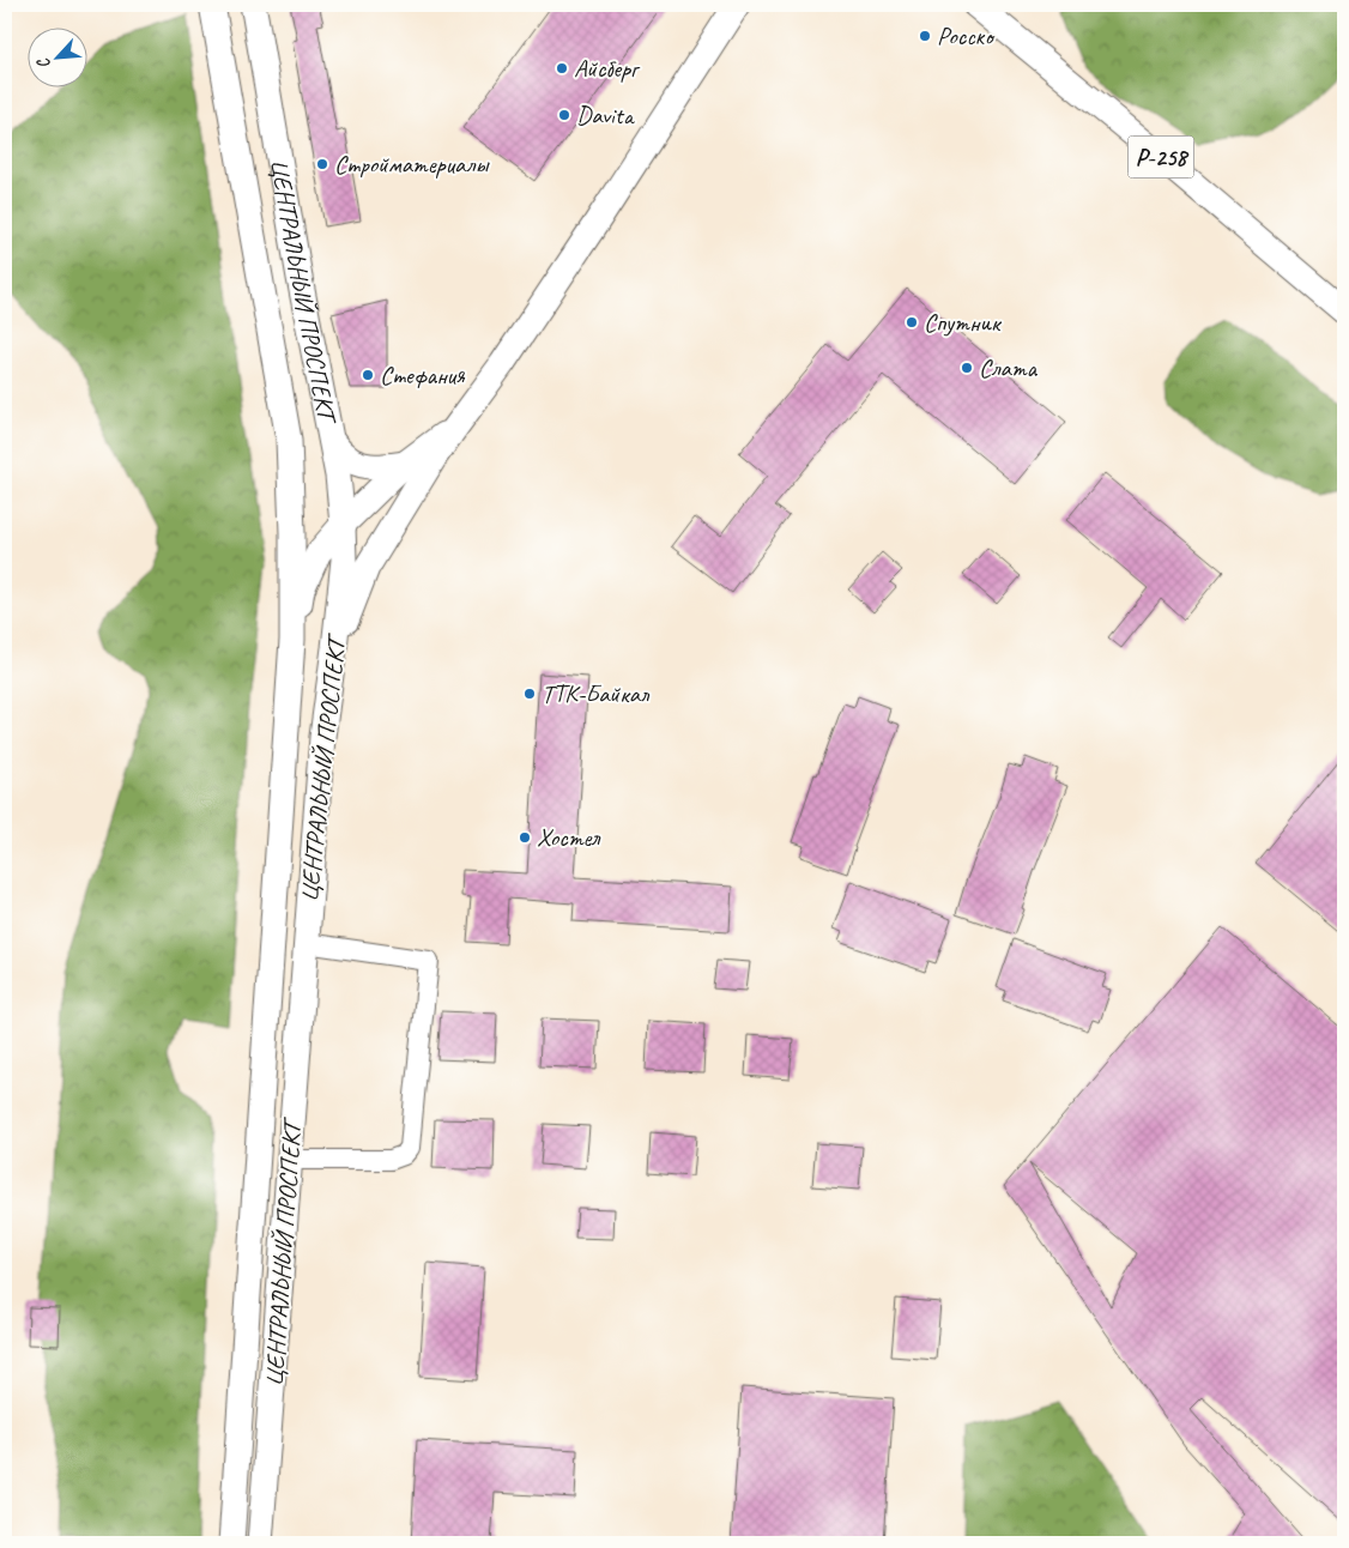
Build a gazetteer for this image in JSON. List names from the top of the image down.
{
  "streets": {
    "main road": ["Р-258", "ЦЕНТРАЛЬНЫЙ ПРОСПЕКТ"]
  },
  "places": [
    "Росско",
    "Айсберг",
    "Davita",
    "Стройматериалы",
    "Спутник",
    "Слата",
    "Стефания",
    "ТТК-Байкал",
    "Хостел"
  ],
  "north": "bottom left"
}
